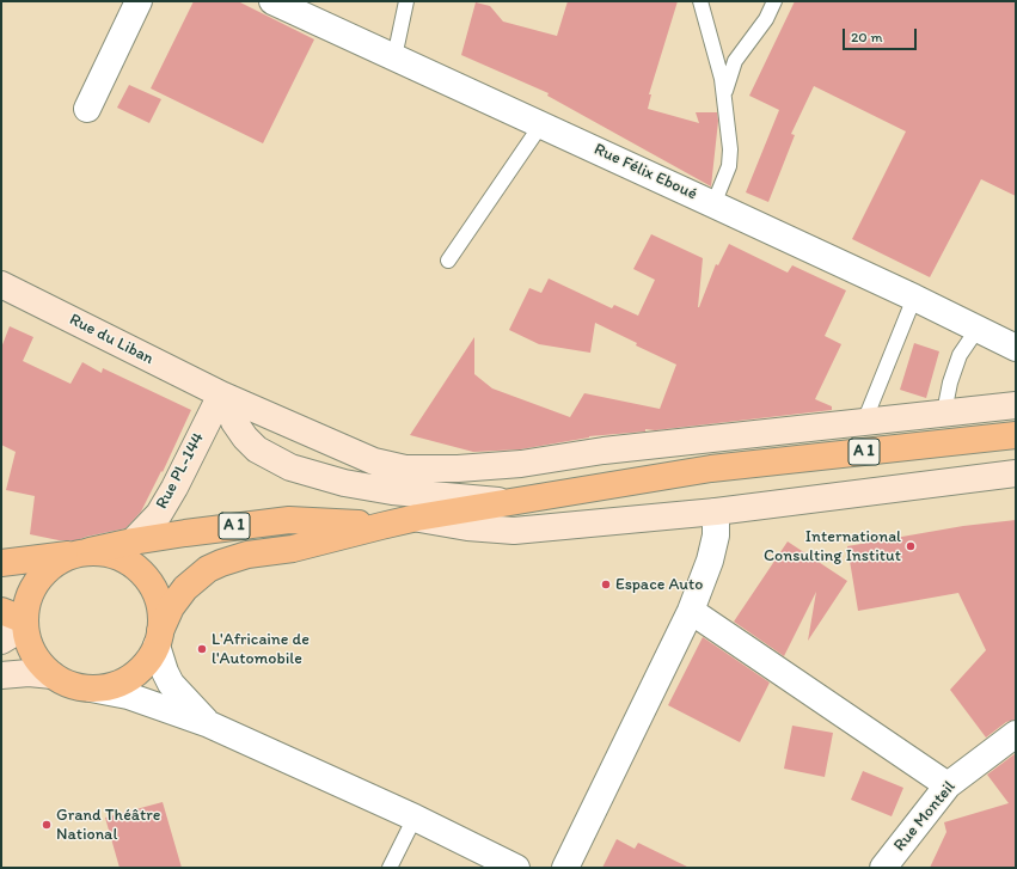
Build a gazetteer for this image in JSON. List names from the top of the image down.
{
  "streets": {
    "main road": ["A 1"],
    "street": [
      "Rue Félix Eboué",
      "Rue du Liban",
      "Rue PL-144",
      "Rue Monteil"
    ]
  },
  "crossings": [
    ["Rue du Liban", "Rue PL-144"],
    ["A 1", "Rue PL-144"]
  ],
  "places": [
    "International Consulting Institut",
    "Espace Auto",
    "L'Africaine de l'Automobile",
    "Grand Théâtre National"
  ],
  "scale_bar": "20 m"
}
